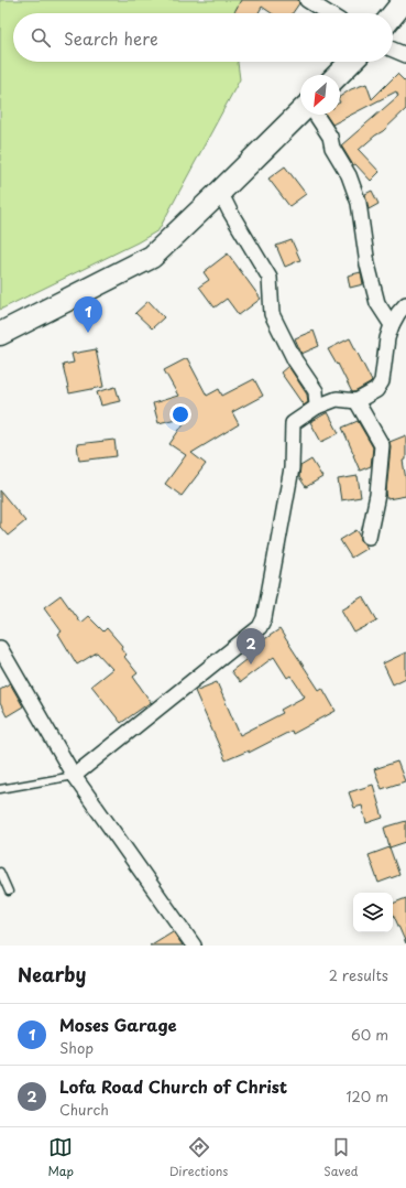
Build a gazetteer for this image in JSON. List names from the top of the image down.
{
  "north": "bottom left",
  "page": {
    "search": "Search here",
    "pins": ["1", "2"],
    "heading": ["Nearby", "2 results"],
    "list": [
      {
        "mark": "1",
        "name": "Moses Garage",
        "note": "Shop",
        "value": "60 m"
      },
      {
        "mark": "2",
        "name": "Lofa Road Church of Christ",
        "note": "Church",
        "value": "120 m"
      }
    ],
    "nav": ["Map", "Directions", "Saved"]
  }
}
